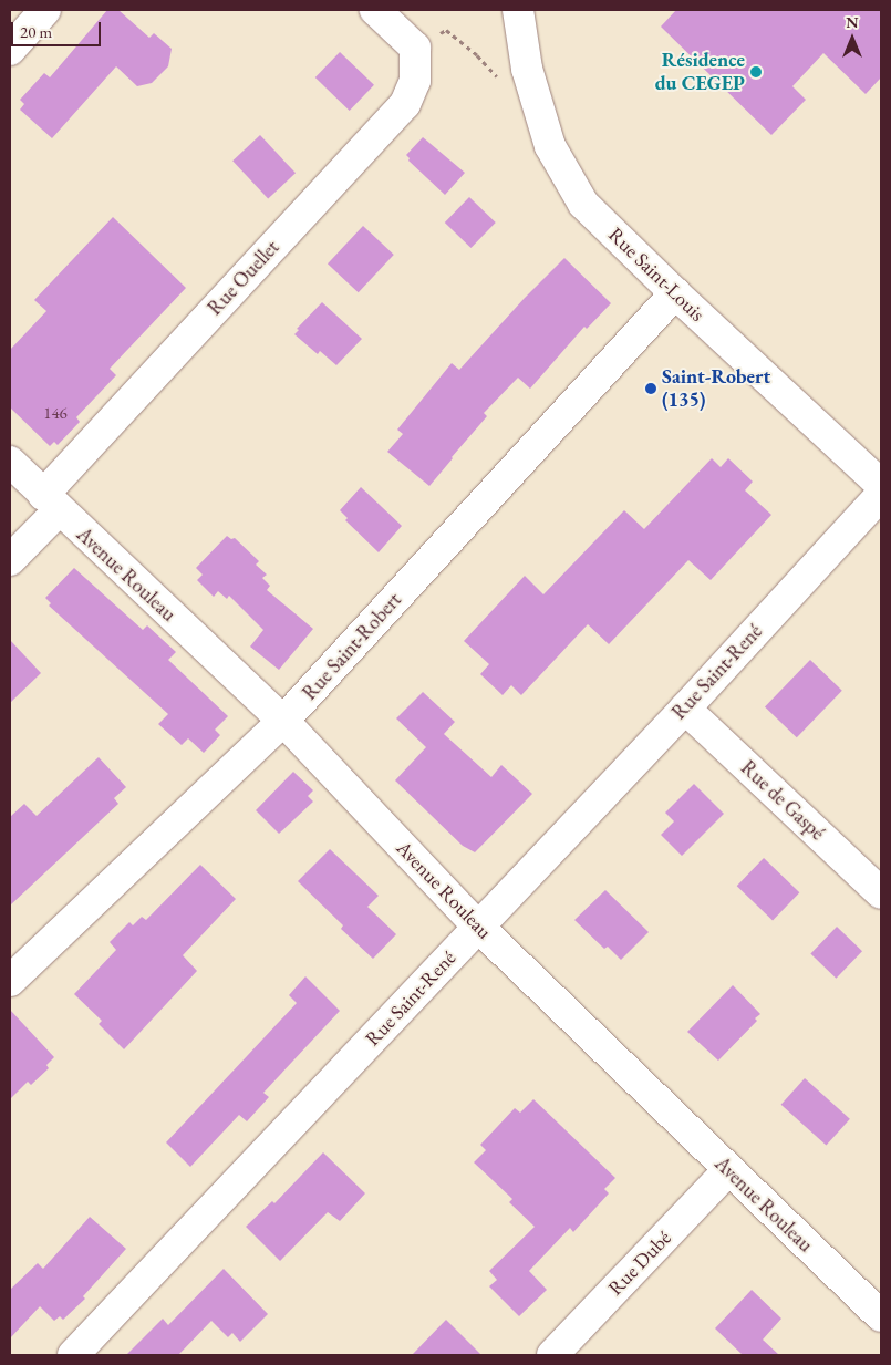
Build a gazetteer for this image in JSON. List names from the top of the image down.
{
  "streets": {
    "street": [
      "Rue Saint-Louis",
      "Rue Ouellet",
      "Avenue Rouleau",
      "Rue Saint-Robert",
      "Rue Saint-René",
      "Rue de Gaspé",
      "Rue Dubé"
    ]
  },
  "crossings": [
    ["Rue Saint-Louis", "Rue Saint-Robert"],
    ["Rue Ouellet", "Avenue Rouleau"],
    ["Avenue Rouleau", "Rue Saint-Robert"],
    ["Avenue Rouleau", "Rue Saint-René"],
    ["Avenue Rouleau", "Rue Dubé"],
    ["Rue Saint-René", "Rue de Gaspé"]
  ],
  "places": ["Résidence du CEGEP", "Saint-Robert (135)"],
  "house_numbers": ["146"],
  "scale_bar": "20 m",
  "north": "top"
}
